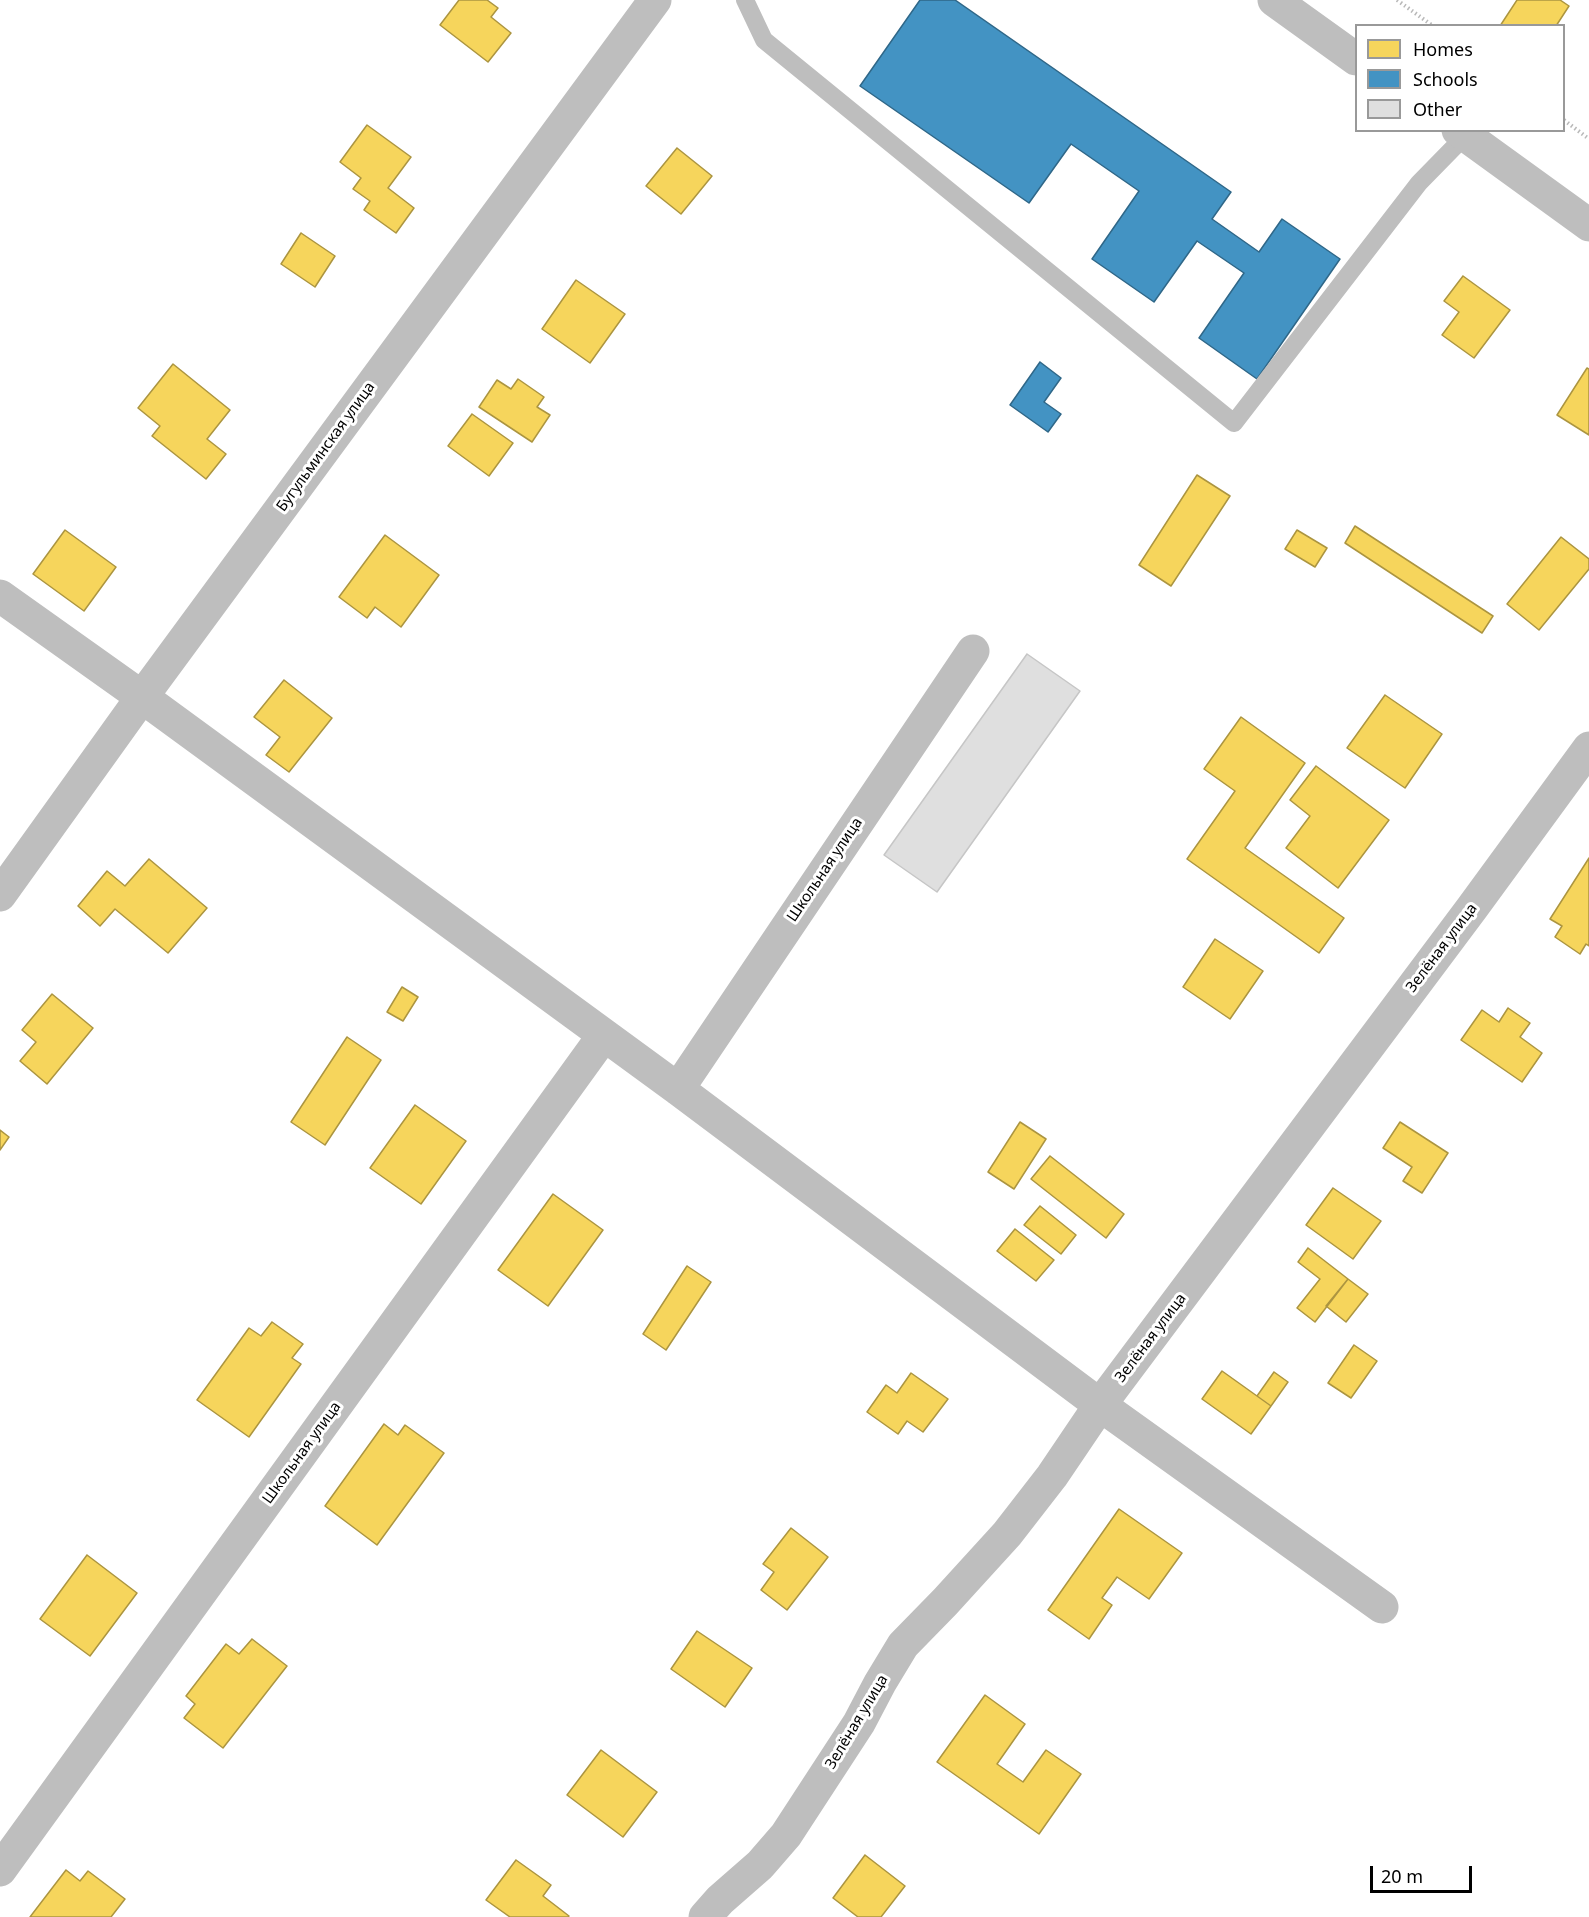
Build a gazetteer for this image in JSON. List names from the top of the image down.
{
  "streets": {
    "street": ["Бугульминская улица", "Школьная улица", "Зелёная улица"]
  },
  "legend": ["Homes", "Schools", "Other"],
  "scale_bar": "20 m"
}
